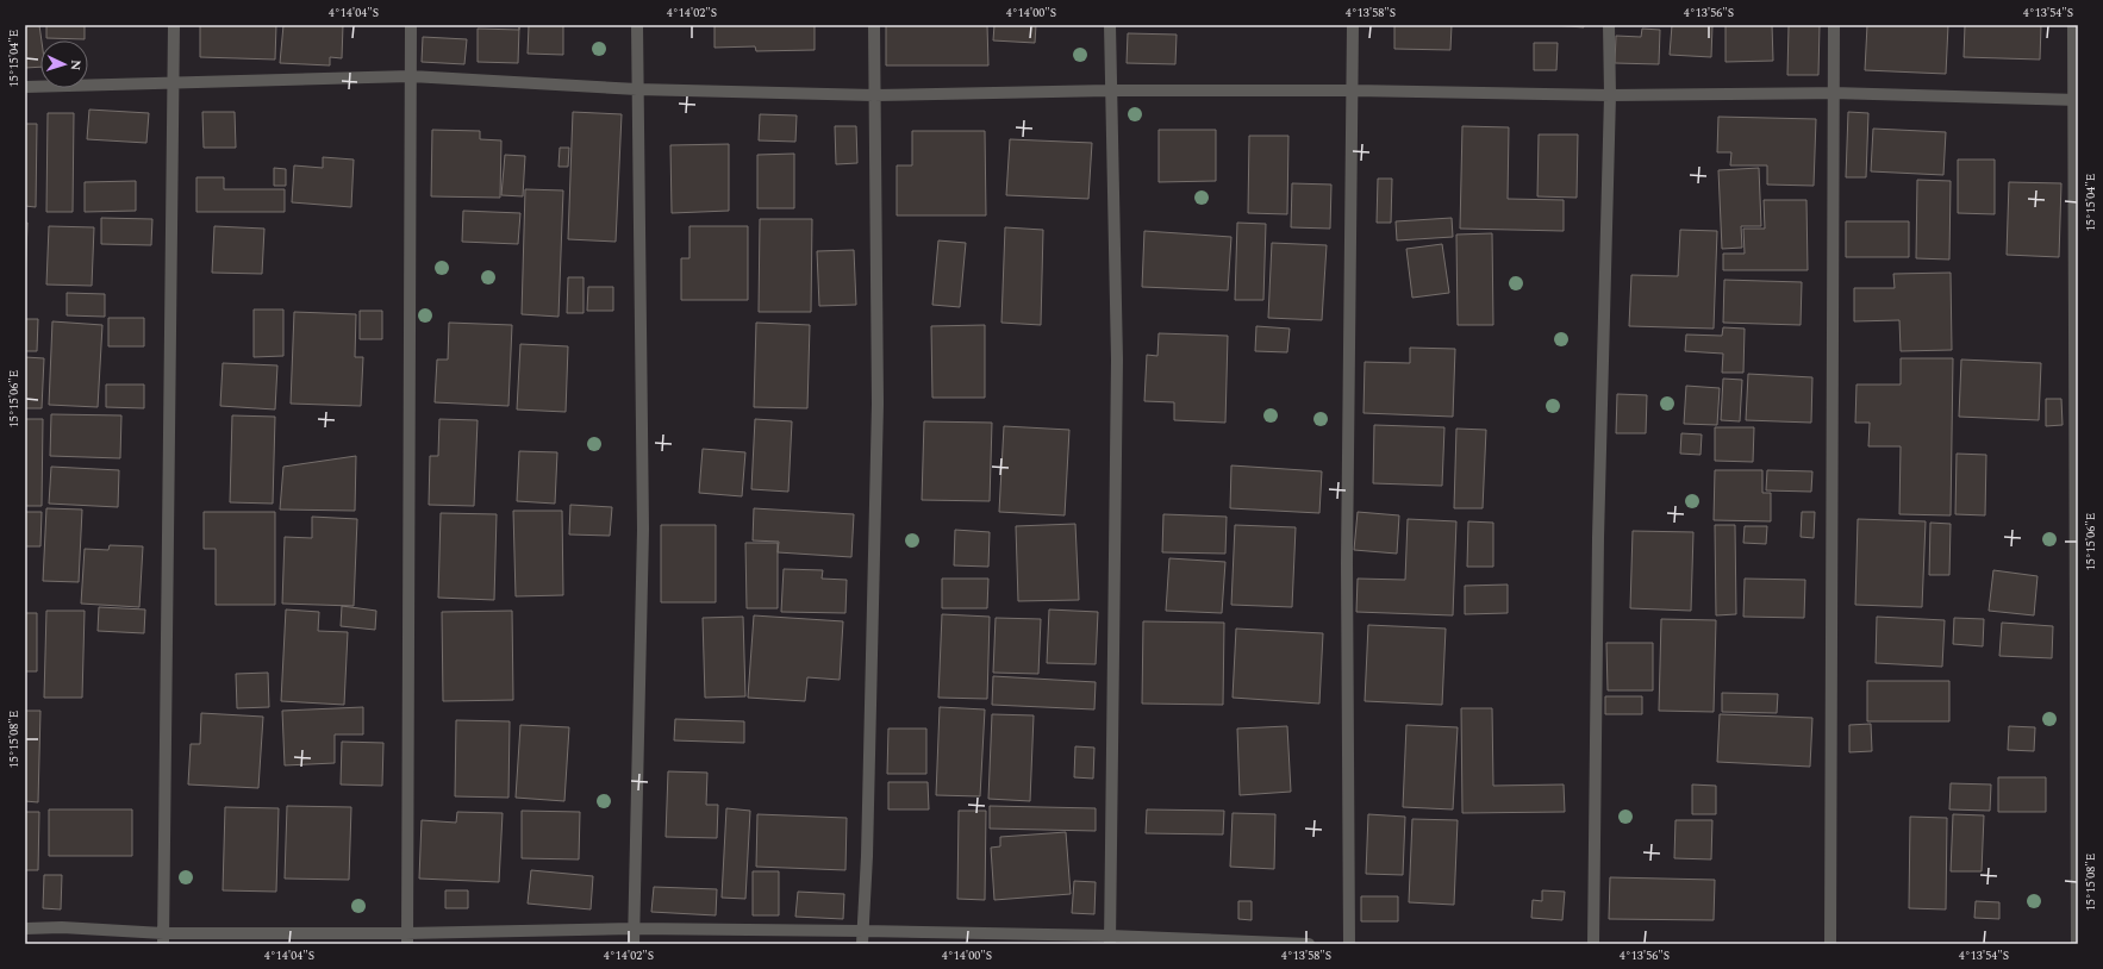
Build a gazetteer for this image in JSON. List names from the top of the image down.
{
  "north": "right",
  "coordinates": [
    "4°14'04\"S",
    "4°14'02\"S",
    "4°14'00\"S",
    "4°13'58\"S",
    "4°13'56\"S",
    "4°13'54\"S",
    "15°15'04\"E",
    "15°15'06\"E",
    "15°15'08\"E"
  ]
}
